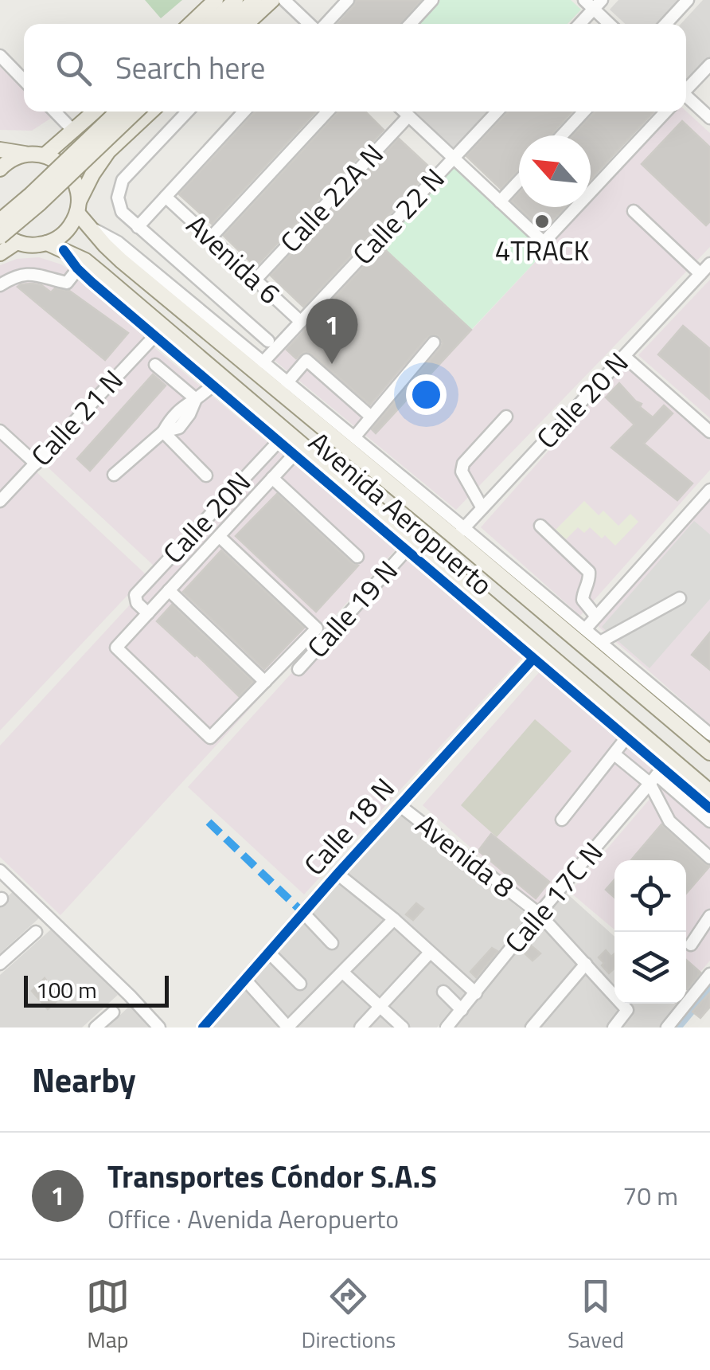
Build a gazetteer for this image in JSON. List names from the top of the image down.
{
  "streets": {
    "main road": ["Avenida Aeropuerto"],
    "street": [
      "Calle 22A N",
      "Calle 22 N",
      "Avenida 6",
      "Calle 20 N",
      "Calle 21 N",
      "Calle 20N",
      "Calle 19 N",
      "Calle 18 N",
      "Avenida 8",
      "Calle 17C N"
    ]
  },
  "crossings": [
    ["Calle 22A N", "Avenida 6"],
    ["Calle 22 N", "Avenida 6"],
    ["Calle 22 N", "Avenida Aeropuerto"],
    ["Calle 20 N", "Avenida Aeropuerto"],
    ["Calle 21 N", "Avenida Aeropuerto"],
    ["Avenida Aeropuerto", "Calle 20N"],
    ["Avenida Aeropuerto", "Calle 19 N"],
    ["Avenida Aeropuerto", "Calle 18 N"],
    ["Avenida Aeropuerto", "Calle 17C N"],
    ["Calle 18 N", "Avenida 8"],
    ["Avenida 8", "Calle 17C N"]
  ],
  "places": ["4TRACK"],
  "scale_bar": "100 m",
  "north": "top left",
  "page": {
    "search": "Search here",
    "pins": "1",
    "scale": "100 m",
    "heading": "Nearby",
    "list": [
      {
        "mark": "1",
        "name": "Transportes Cóndor S.A.S",
        "note": "Office · Avenida Aeropuerto",
        "value": "70 m"
      }
    ],
    "nav": ["Map", "Directions", "Saved"]
  }
}
